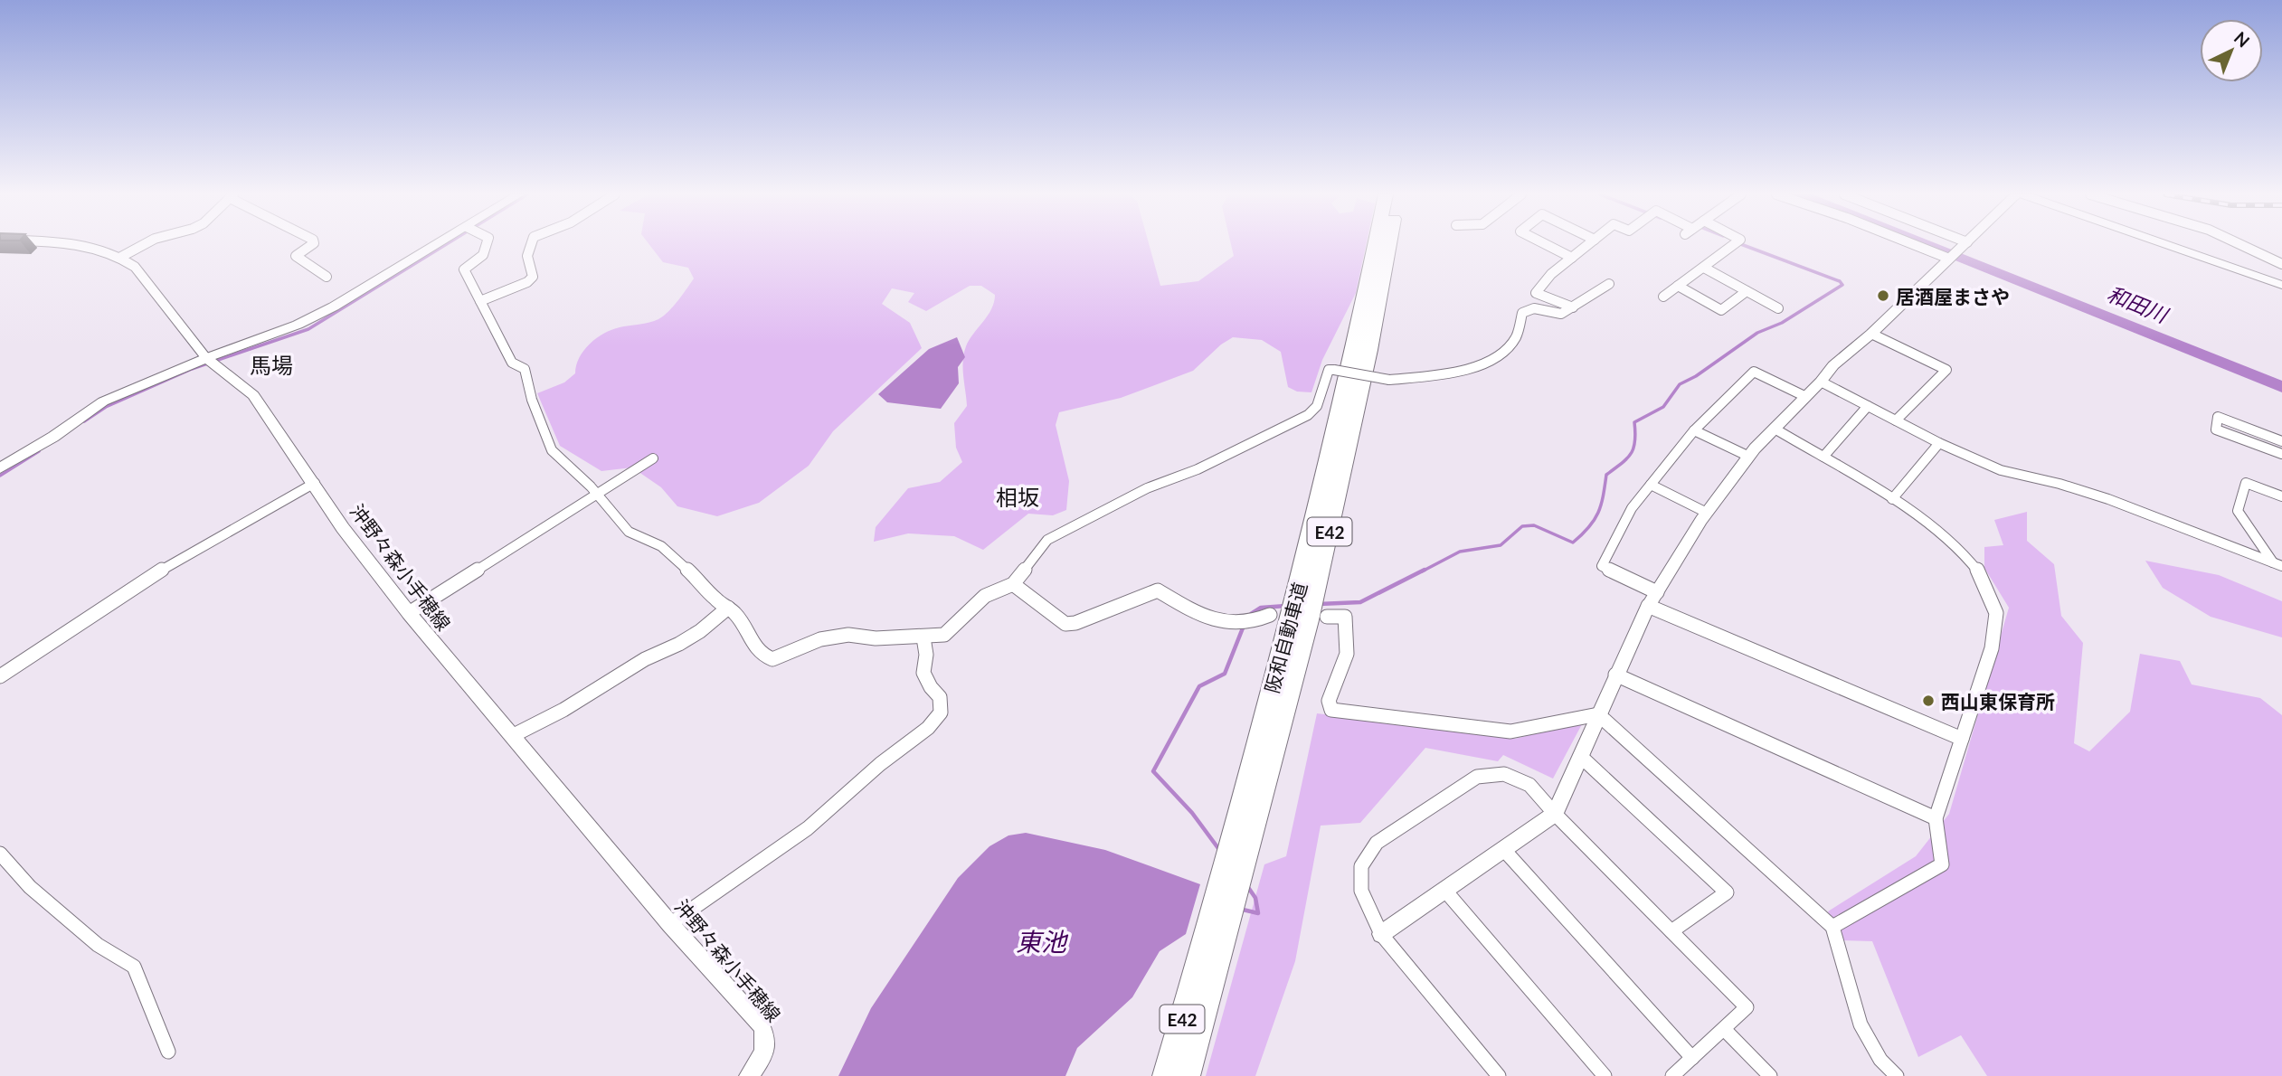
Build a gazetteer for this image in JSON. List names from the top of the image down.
{
  "streets": {
    "highway": ["E42", "阪和自動車道"],
    "street": ["沖野々森小手穂線"]
  },
  "districts": ["馬場", "相坂"],
  "water": ["和田川", "東池"],
  "places": ["居酒屋まさや", "西山東保育所"],
  "north": "top right"
}
